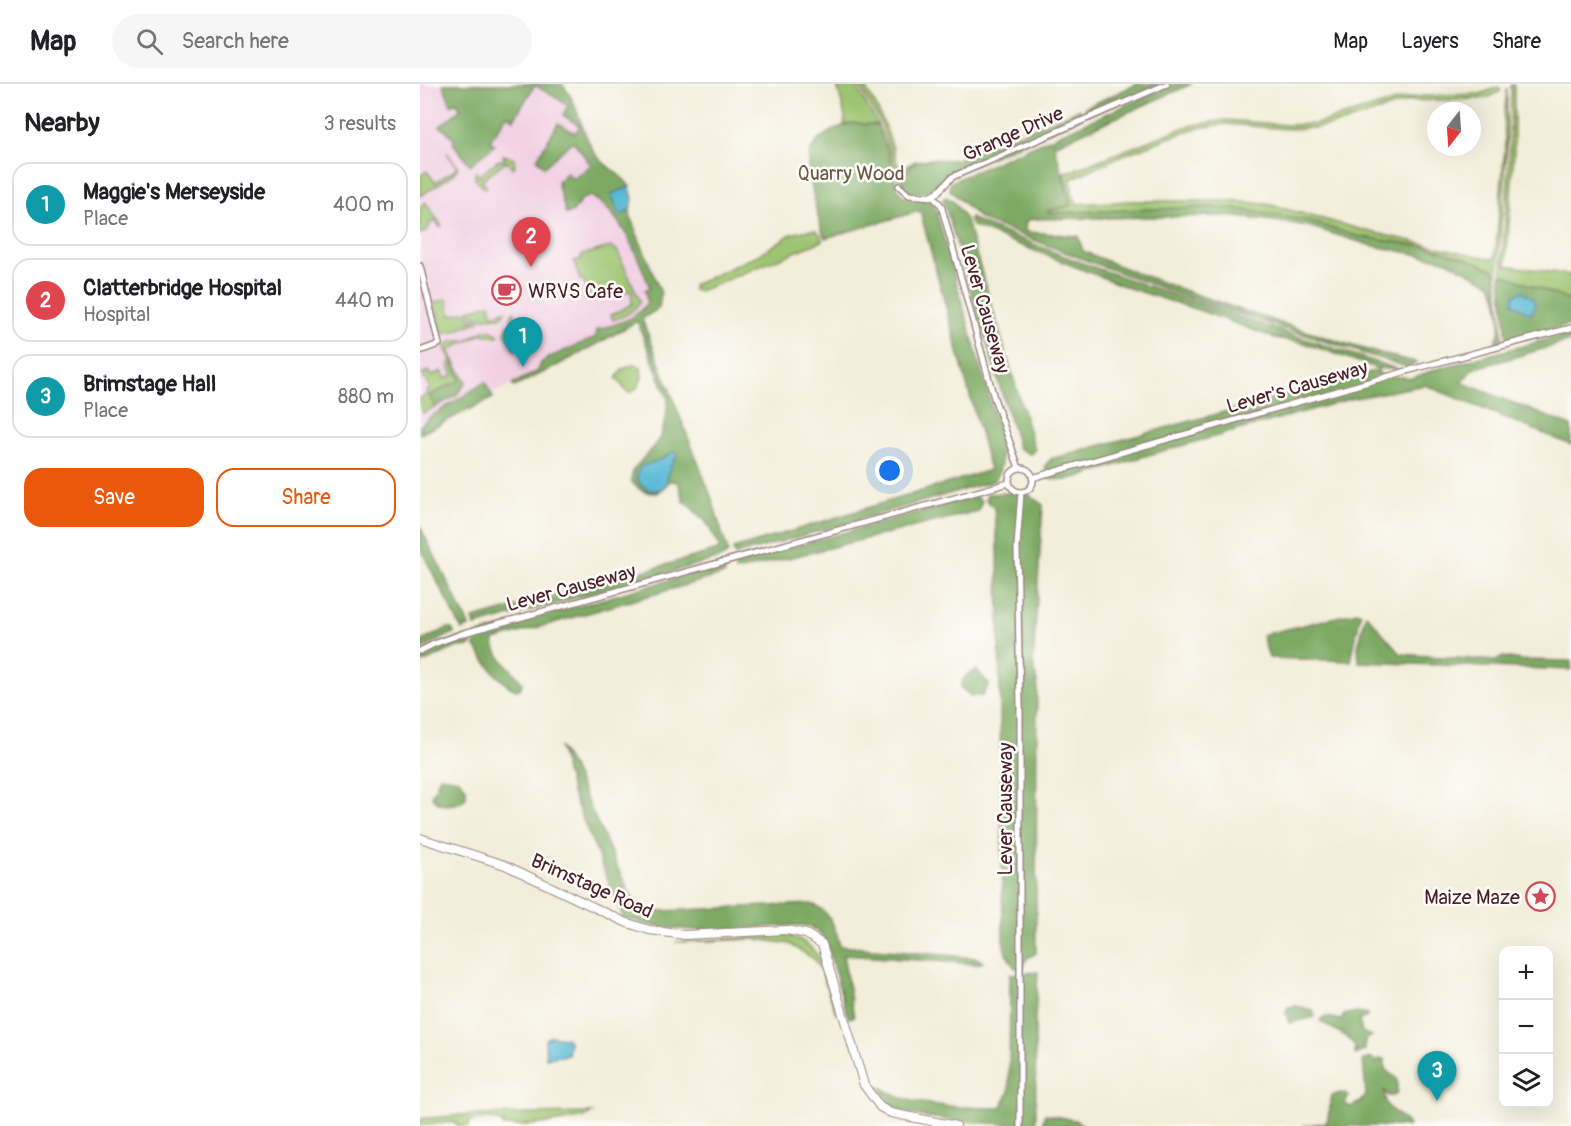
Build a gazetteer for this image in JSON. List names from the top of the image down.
{
  "streets": {
    "main road": ["Brimstage Road"],
    "street": ["Grange Drive", "Lever Causeway", "Lever's Causeway"]
  },
  "crossings": [
    ["Lever Causeway", "Lever's Causeway"]
  ],
  "parks": ["Quarry Wood"],
  "places": {
    "cafe": ["WRVS Cafe"],
    "place": ["Maize Maze"]
  },
  "north": "bottom",
  "page": {
    "header": "Map",
    "search": "Search here",
    "nav": ["Map", "Layers", "Share"],
    "heading": ["Nearby", "3 results"],
    "list": [
      {
        "mark": "1",
        "name": "Maggie's Merseyside",
        "note": "Place",
        "value": "400 m"
      },
      {
        "mark": "2",
        "name": "Clatterbridge Hospital",
        "note": "Hospital",
        "value": "440 m"
      },
      {
        "mark": "3",
        "name": "Brimstage Hall",
        "note": "Place",
        "value": "880 m"
      }
    ],
    "pins": ["2", "1", "3"],
    "buttons": ["Save", "Share"],
    "map_buttons": ["+", "−"]
  }
}
